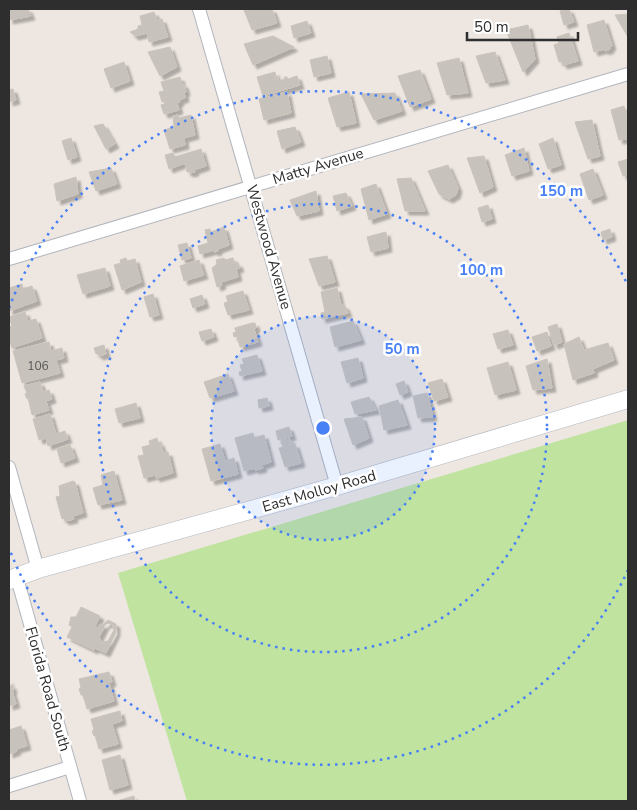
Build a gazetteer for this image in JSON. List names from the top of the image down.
{
  "streets": {
    "street": [
      "Matty Avenue",
      "Westwood Avenue",
      "East Molloy Road",
      "Florida Road South"
    ]
  },
  "crossings": [
    ["Matty Avenue", "Westwood Avenue"],
    ["Westwood Avenue", "East Molloy Road"],
    ["East Molloy Road", "Florida Road South"]
  ],
  "house_numbers": ["106"],
  "scale_bar": "50 m",
  "rings": ["150 m", "100 m", "50 m"]
}
